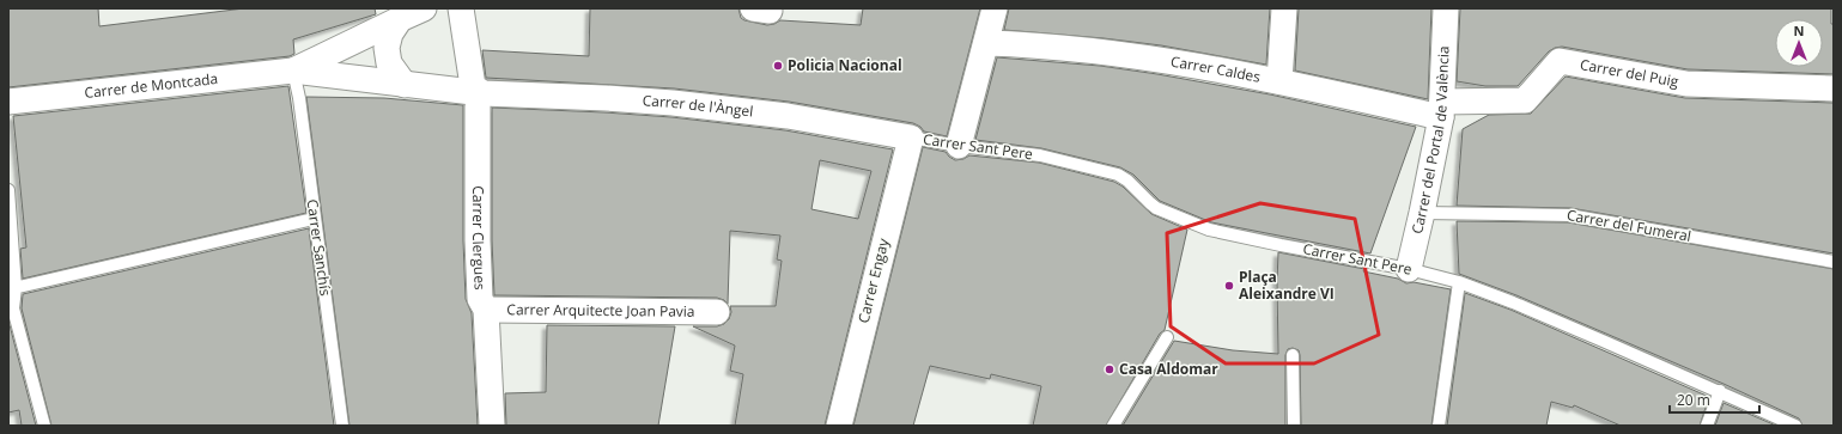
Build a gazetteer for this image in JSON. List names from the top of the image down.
{
  "streets": {
    "street": [
      "Carrer Caldes",
      "Carrer del Puig",
      "Carrer de Montcada",
      "Carrer de l'Àngel",
      "Carrer del Portal de València",
      "Carrer Clergues",
      "Carrer Engay",
      "Carrer Arquitecte Joan Pavia"
    ],
    "lane": ["Carrer Sant Pere", "Carrer del Fumeral", "Carrer Sanchís"]
  },
  "crossings": [
    ["Carrer Caldes", "Carrer del Puig"],
    ["Carrer Caldes", "Carrer del Portal de València"],
    ["Carrer del Puig", "Carrer del Portal de València"],
    ["Carrer de Montcada", "Carrer de l'Àngel"],
    ["Carrer de Montcada", "Carrer Sanchís"],
    ["Carrer de l'Àngel", "Carrer Sant Pere"],
    ["Carrer de l'Àngel", "Carrer Clergues"],
    ["Carrer de l'Àngel", "Carrer Sanchís"],
    ["Carrer de l'Àngel", "Carrer Engay"],
    ["Carrer del Portal de València", "Carrer Sant Pere"],
    ["Carrer del Portal de València", "Carrer del Fumeral"],
    ["Carrer Sant Pere", "Carrer Engay"],
    ["Carrer Clergues", "Carrer Arquitecte Joan Pavia"]
  ],
  "places": ["Policia Nacional", "Plaça Aleixandre VI", "Casa Aldomar"],
  "scale_bar": "20 m",
  "north": "top"
}
